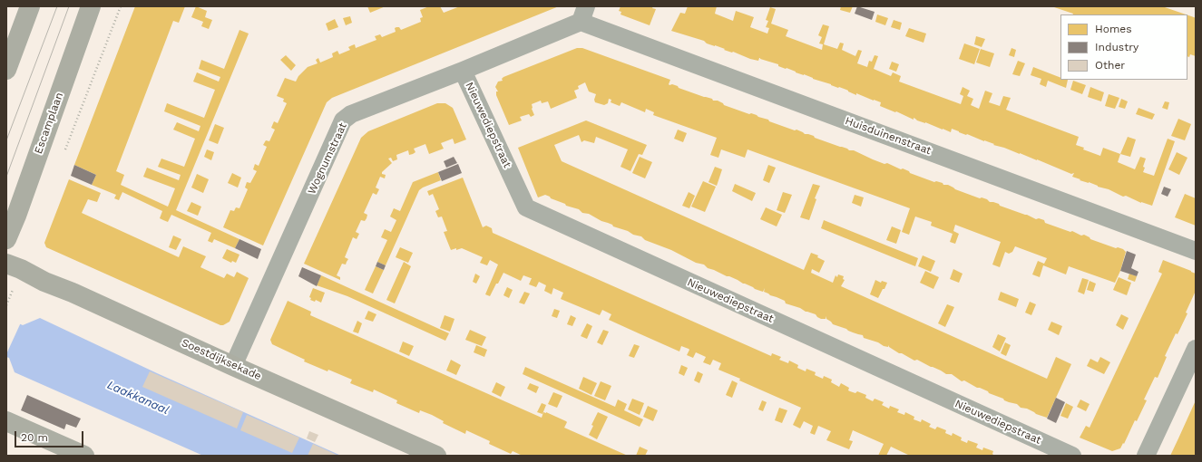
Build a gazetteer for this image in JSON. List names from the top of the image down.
{
  "streets": {
    "street": [
      "Escamplaan",
      "Nieuwediepstraat",
      "Huisduinenstraat",
      "Wognumstraat",
      "Soestdijksekade"
    ]
  },
  "crossings": [
    ["Nieuwediepstraat", "Wognumstraat"],
    ["Huisduinenstraat", "Wognumstraat"],
    ["Wognumstraat", "Soestdijksekade"]
  ],
  "water": ["Laakkanaal"],
  "legend": ["Homes", "Industry", "Other"],
  "scale_bar": "20 m"
}
